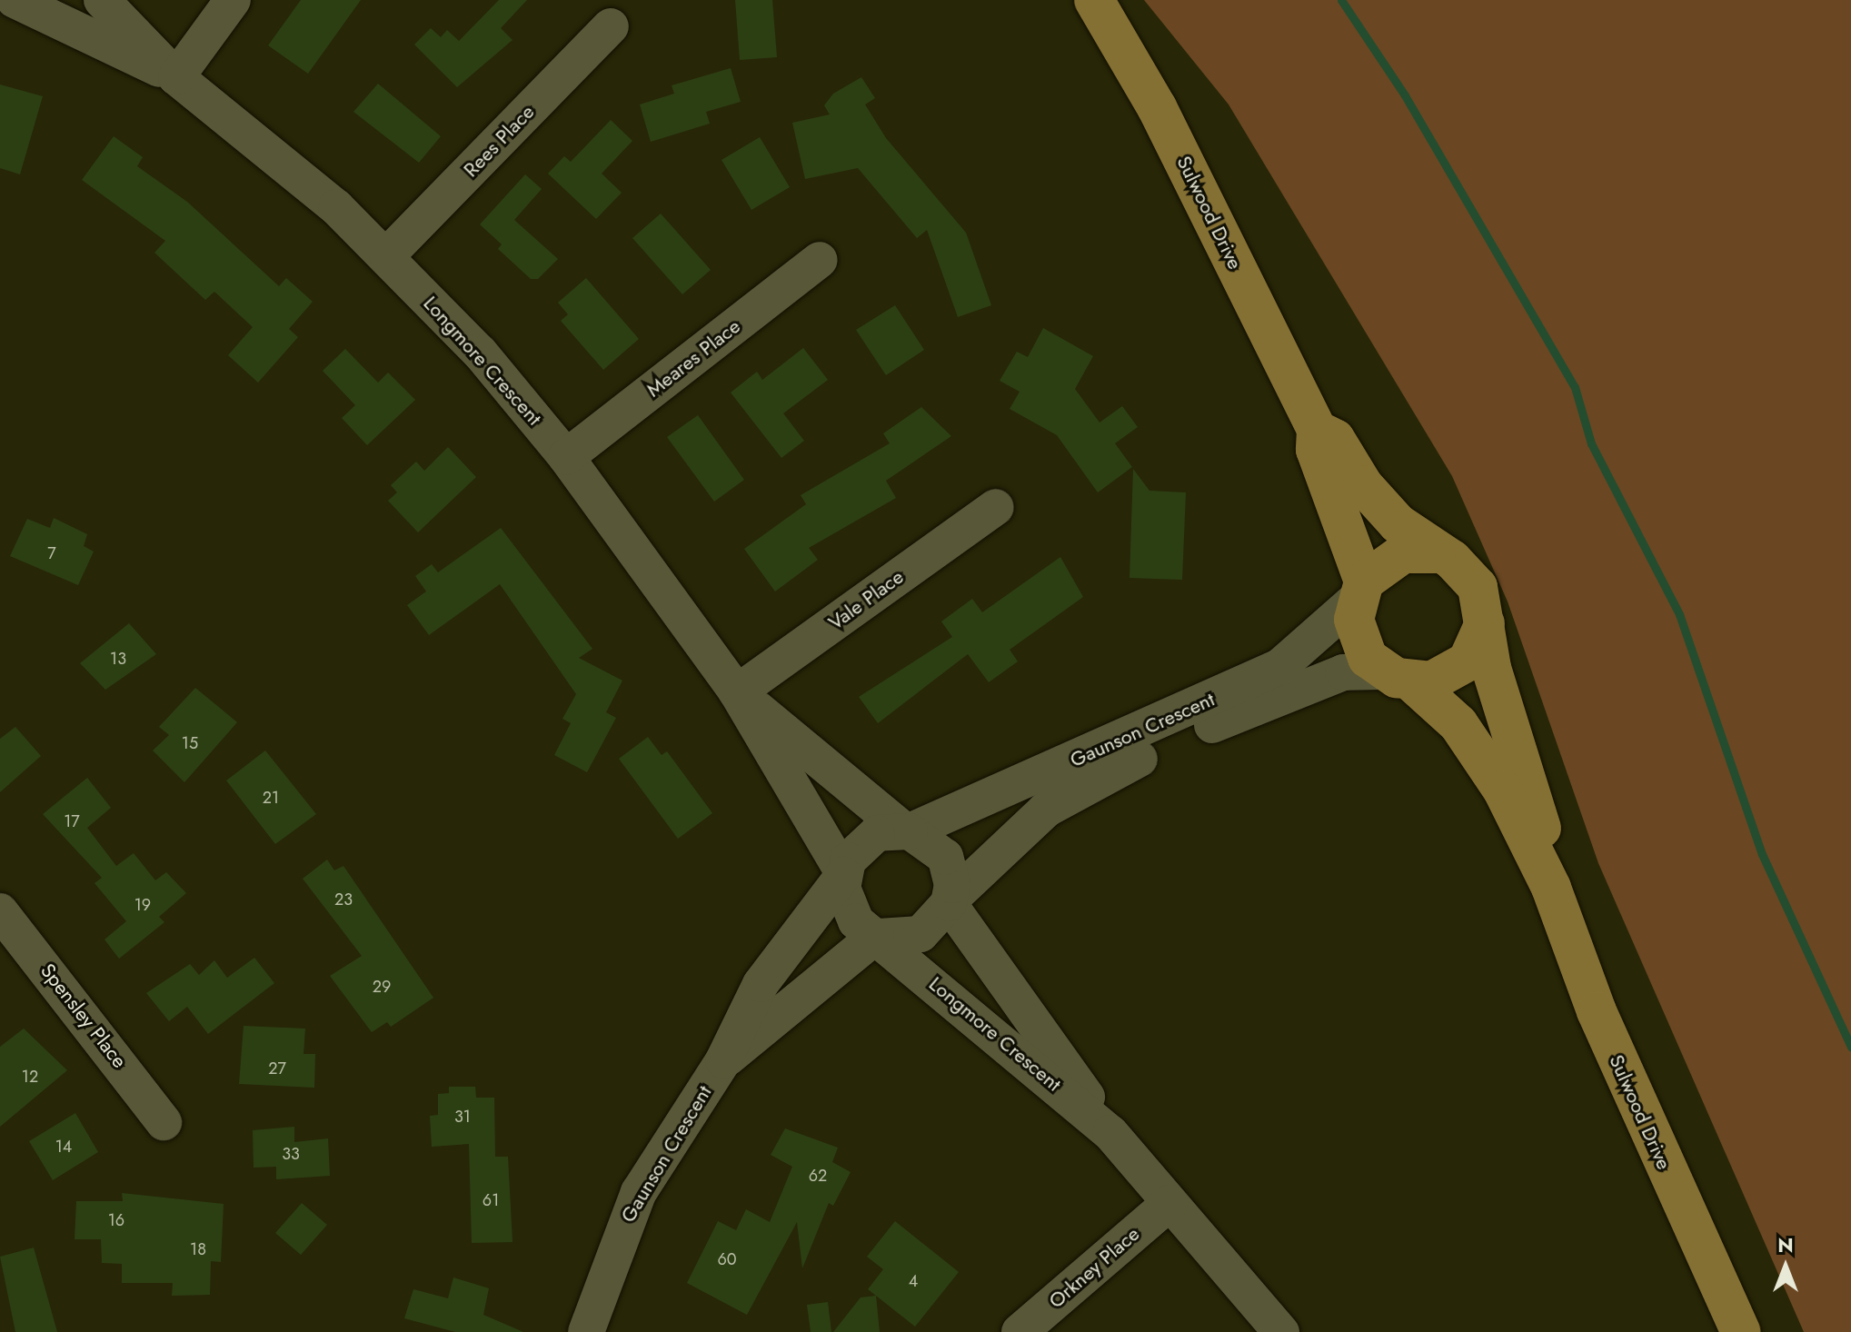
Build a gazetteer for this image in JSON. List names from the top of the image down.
{
  "streets": {
    "main road": ["Sulwood Drive"],
    "street": [
      "Rees Place",
      "Meares Place",
      "Longmore Crescent",
      "Vale Place",
      "Gaunson Crescent",
      "Spensley Place",
      "Orkney Place"
    ]
  },
  "crossings": [
    ["Rees Place", "Longmore Crescent"],
    ["Sulwood Drive", "Gaunson Crescent"],
    ["Meares Place", "Longmore Crescent"],
    ["Longmore Crescent", "Vale Place"],
    ["Longmore Crescent", "Gaunson Crescent"],
    ["Longmore Crescent", "Orkney Place"]
  ],
  "house_numbers": [
    "7",
    "13",
    "15",
    "21",
    "17",
    "23",
    "19",
    "29",
    "27",
    "12",
    "31",
    "14",
    "33",
    "62",
    "61",
    "16",
    "18",
    "60",
    "4"
  ],
  "north": "top"
}
